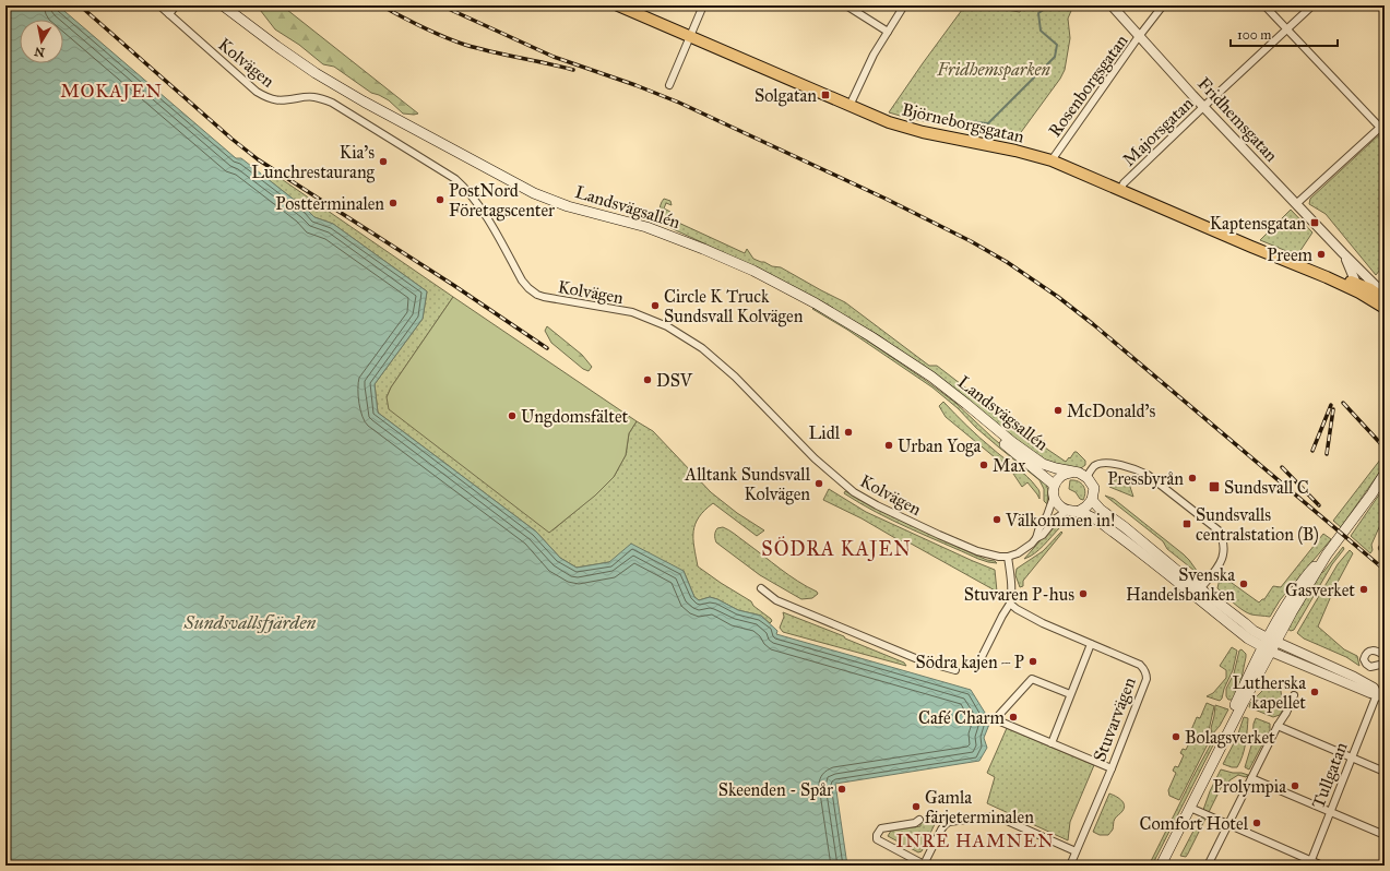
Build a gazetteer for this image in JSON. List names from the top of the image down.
{
  "streets": {
    "highway": ["Björneborgsgatan"],
    "main road": ["Landsvägsallén"],
    "street": [
      "Kolvägen",
      "Rosenborgsgatan",
      "Fridhemsgatan",
      "Majorsgatan",
      "Stuvarvägen",
      "Tullgatan"
    ]
  },
  "crossings": [
    ["Rosenborgsgatan", "Fridhemsgatan"],
    ["Rosenborgsgatan", "Björneborgsgatan"],
    ["Fridhemsgatan", "Björneborgsgatan"],
    ["Fridhemsgatan", "Majorsgatan"],
    ["Björneborgsgatan", "Majorsgatan"]
  ],
  "districts": ["MOKAJEN", "SÖDRA KAJEN", "INRE HAMNEN"],
  "water": ["Sundsvallsfjärden"],
  "parks": ["Fridhemsparken"],
  "places": {
    "transit": [
      "Solgatan",
      "Kaptensgatan",
      "Sundsvall C",
      "Sundsvalls centralstation (B)"
    ],
    "other": [
      "Kia's Lunchrestaurang",
      "PostNord Företagscenter",
      "Postterminalen",
      "Preem",
      "Circle K Truck Sundsvall Kolvägen",
      "DSV",
      "McDonald's",
      "Ungdomsfältet",
      "Lidl",
      "Urban Yoga",
      "Max",
      "Pressbyrån",
      "Alltank Sundsvall Kolvägen",
      "Välkommen in!",
      "Svenska Handelsbanken",
      "Gasverket",
      "Stuvaren P-hus",
      "Södra kajen – P",
      "Lutherska kapellet",
      "Café Charm",
      "Bolagsverket",
      "Prolympia",
      "Skeenden - Spår",
      "Gamla färjeterminalen",
      "Comfort Hotel"
    ]
  },
  "scale_bar": "100 m",
  "north": "bottom"
}
